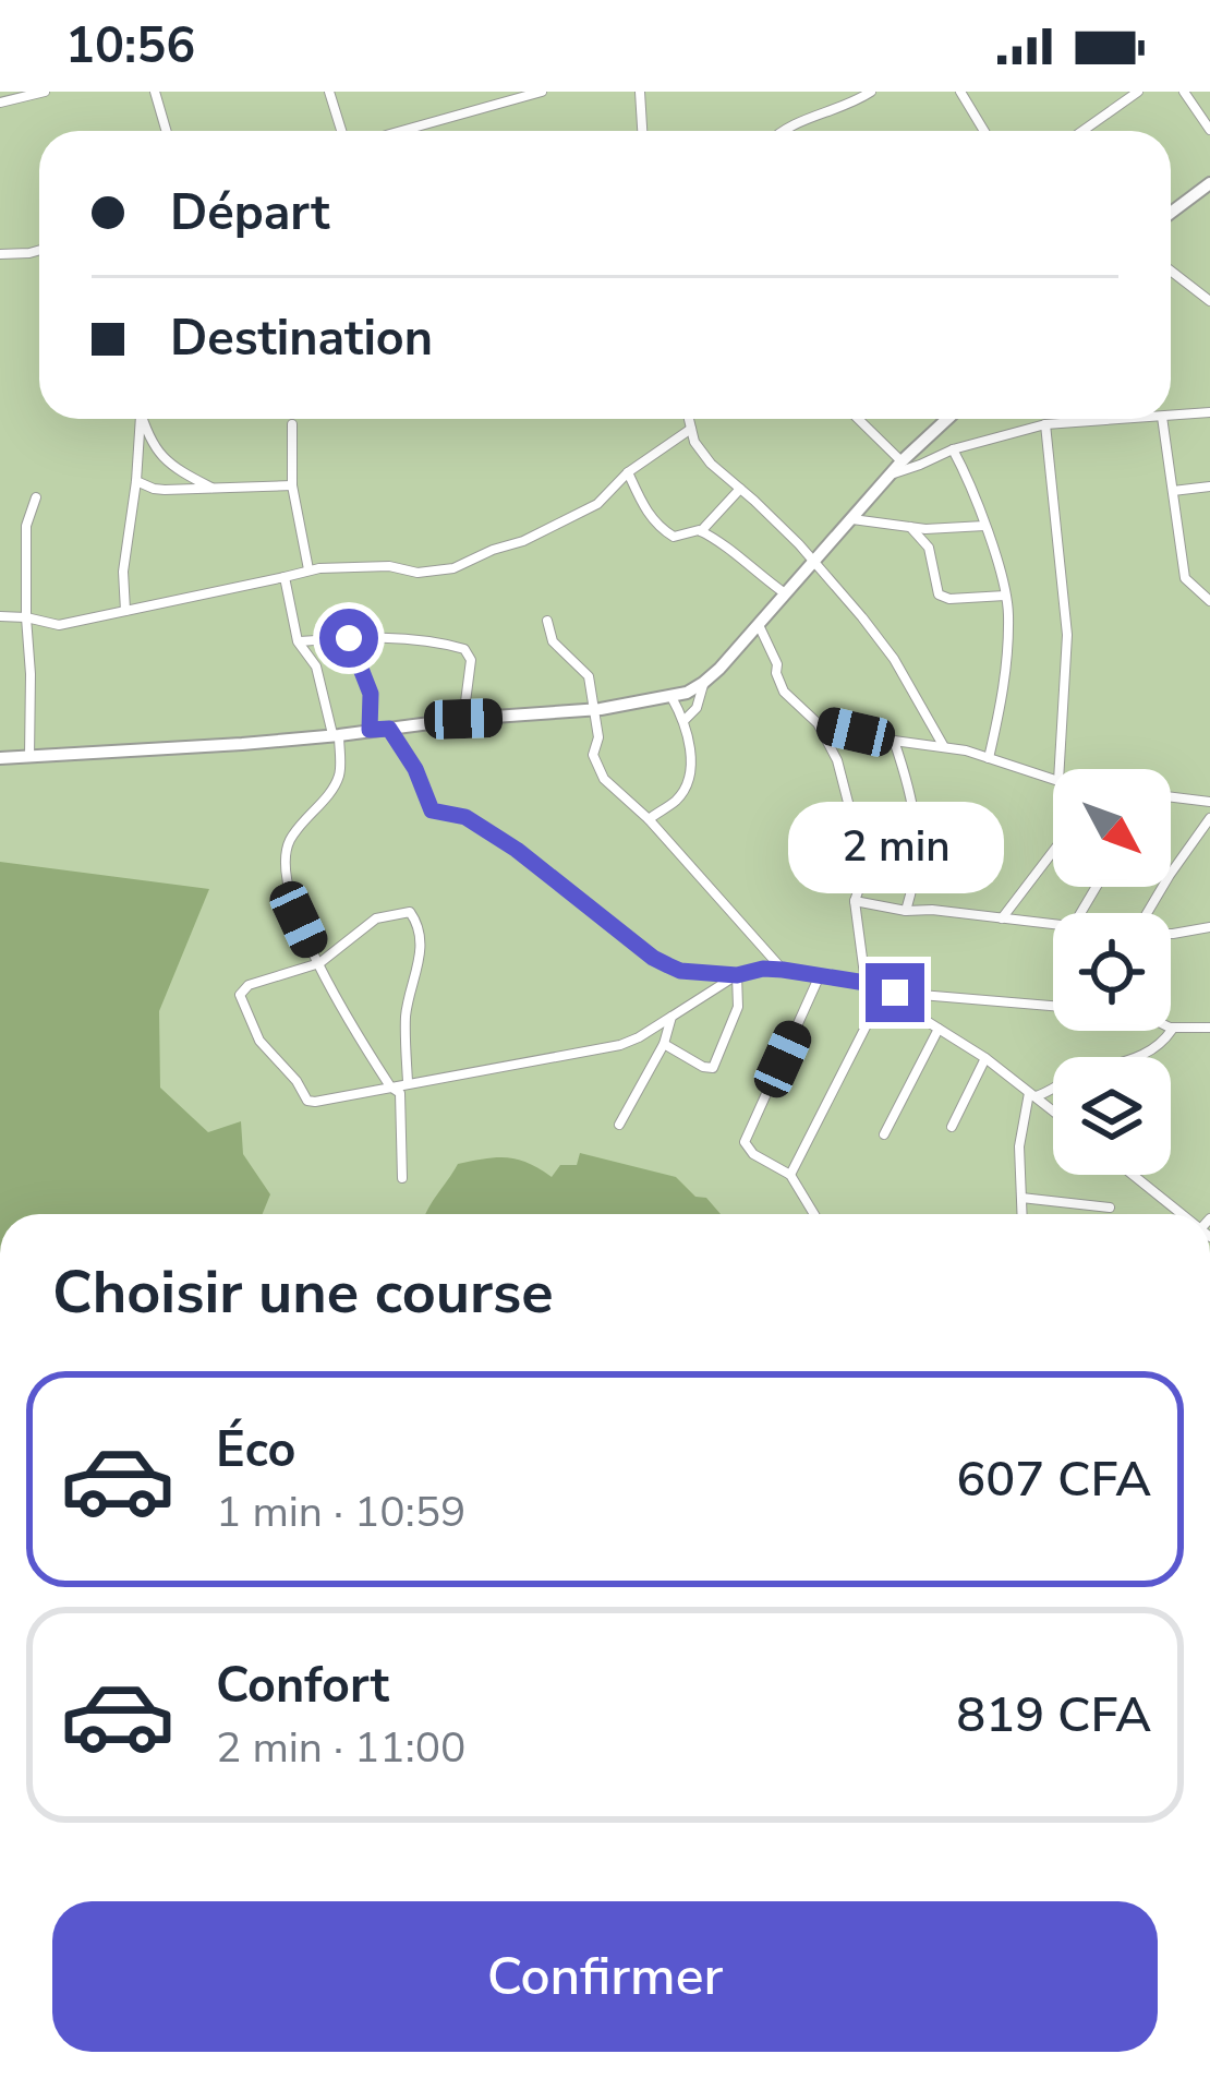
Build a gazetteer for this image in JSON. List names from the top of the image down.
{
  "north": "bottom right",
  "page": {
    "status": "10:56",
    "banner": ["Départ", "Destination"],
    "bubble": "2 min",
    "heading": "Choisir une course",
    "list": [
      {
        "name": "Éco",
        "note": "1 min · 10:59",
        "value": "607 CFA"
      },
      {
        "name": "Confort",
        "note": "2 min · 11:00",
        "value": "819 CFA"
      }
    ],
    "buttons": "Confirmer"
  }
}
